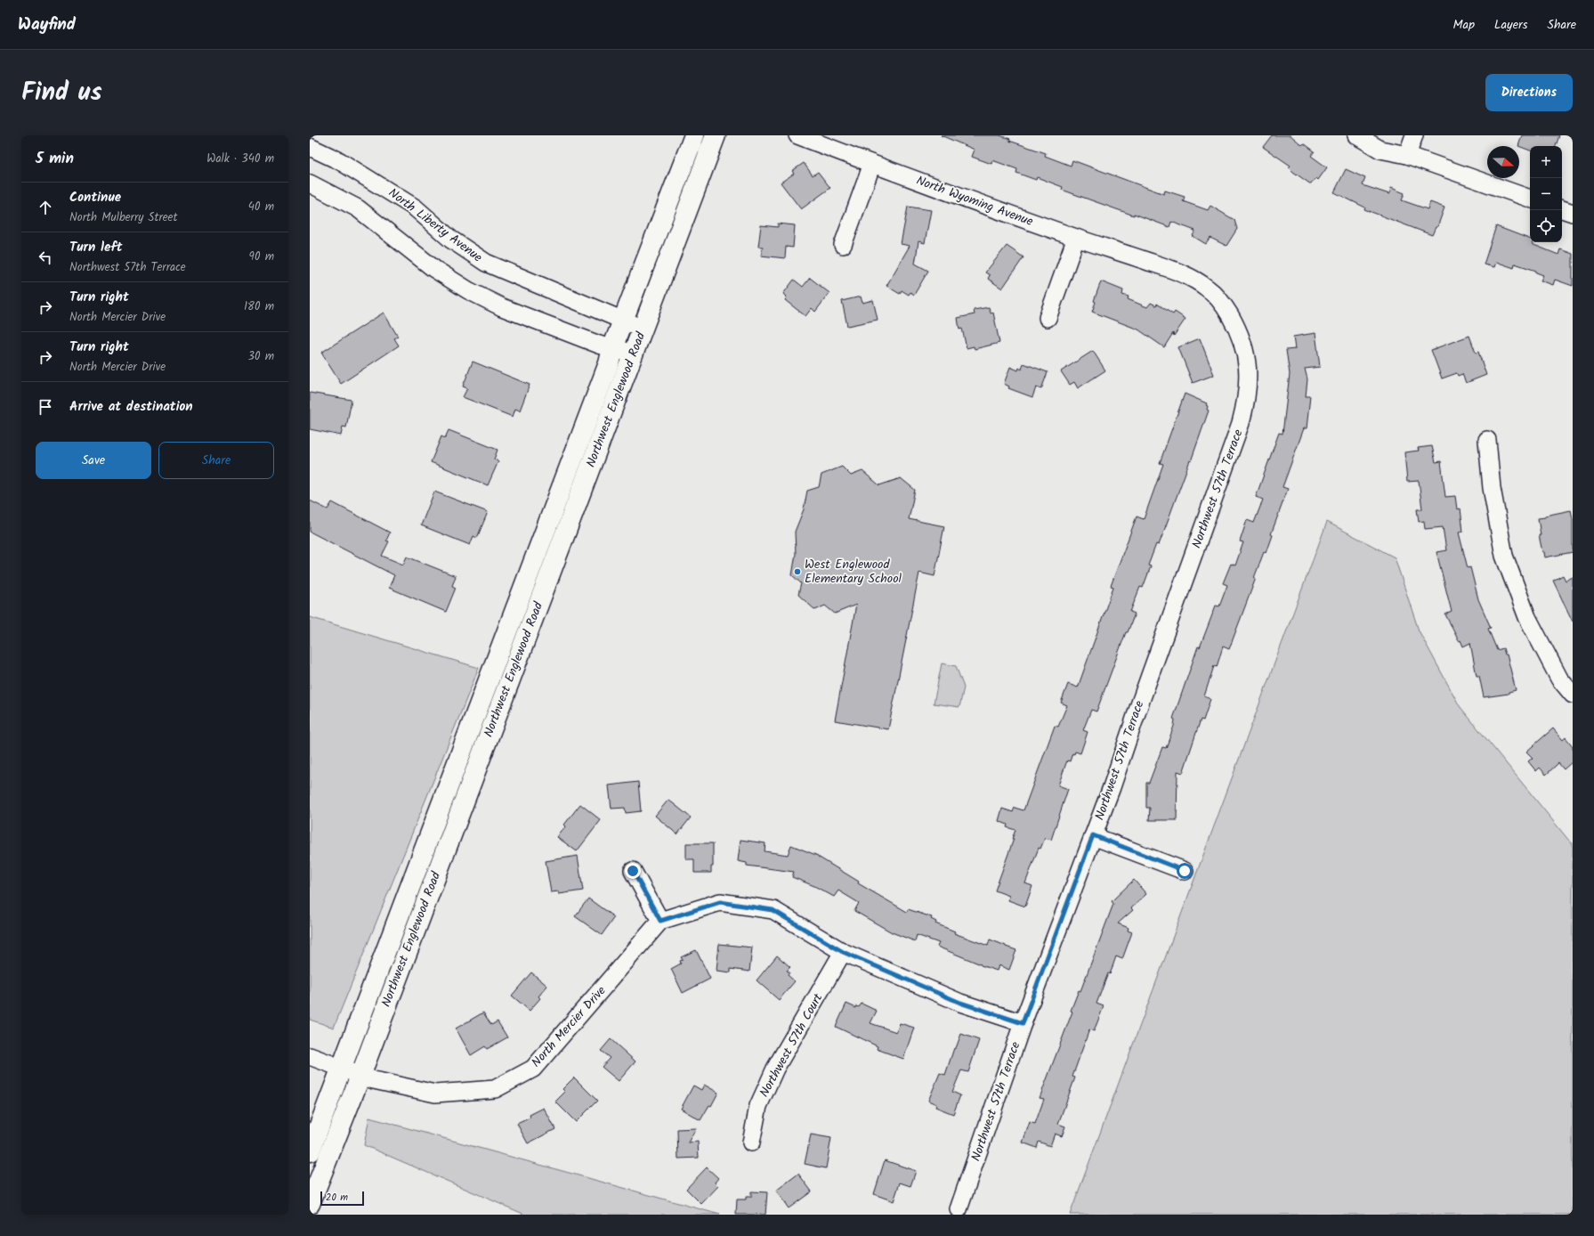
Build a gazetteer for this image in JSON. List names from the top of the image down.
{
  "streets": {
    "main road": ["Northwest Englewood Road"],
    "street": [
      "North Wyoming Avenue",
      "North Liberty Avenue",
      "Northwest 57th Terrace",
      "North Mercier Drive",
      "Northwest 57th Court"
    ]
  },
  "crossings": [
    ["North Wyoming Avenue", "Northwest 57th Terrace"],
    ["North Liberty Avenue", "Northwest Englewood Road"],
    ["Northwest Englewood Road", "North Mercier Drive"]
  ],
  "places": ["West Englewood Elementary School"],
  "scale_bar": "20 m",
  "north": "right",
  "page": {
    "header": "Wayfind",
    "nav": ["Map", "Layers", "Share"],
    "title": "Find us",
    "buttons": [
      "Directions",
      ["Save", "Share"]
    ],
    "heading": ["5 min", "Walk · 340 m"],
    "map_buttons": ["+", "−"],
    "list": [
      ["Continue", "North Mulberry Street", "40 m"],
      ["Turn left", "Northwest 57th Terrace", "90 m"],
      ["Turn right", "North Mercier Drive", "180 m"],
      ["Turn right", "North Mercier Drive", "30 m"],
      "Arrive at destination"
    ],
    "scale": "20 m"
  }
}
